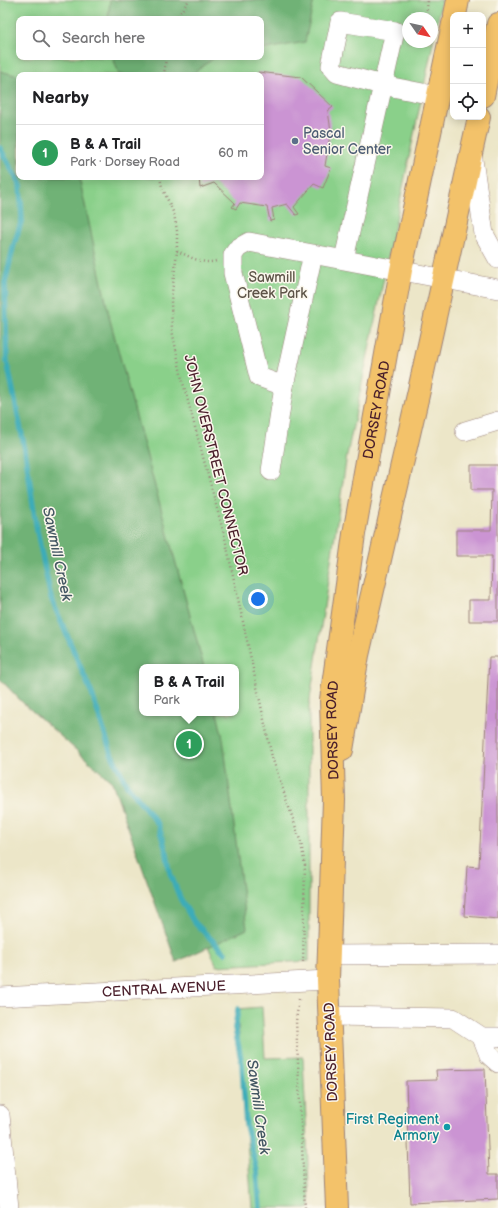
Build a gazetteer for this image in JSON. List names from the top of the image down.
{
  "streets": {
    "main road": ["DORSEY ROAD"],
    "street": ["CENTRAL AVENUE"],
    "path": ["JOHN OVERSTREET CONNECTOR"]
  },
  "crossings": [
    ["DORSEY ROAD", "CENTRAL AVENUE"],
    ["JOHN OVERSTREET CONNECTOR", "CENTRAL AVENUE"]
  ],
  "water": ["Sawmill Creek"],
  "parks": ["Sawmill Creek Park"],
  "places": ["Pascal Senior Center", "First Regiment Armory"],
  "north": "bottom right",
  "page": {
    "map_buttons": ["+", "−"],
    "search": "Search here",
    "heading": "Nearby",
    "list": [
      {
        "mark": "1",
        "name": "B & A Trail",
        "note": "Park · Dorsey Road",
        "value": "60 m"
      }
    ],
    "popup": ["B & A Trail", "Park"],
    "pins": "1"
  }
}
